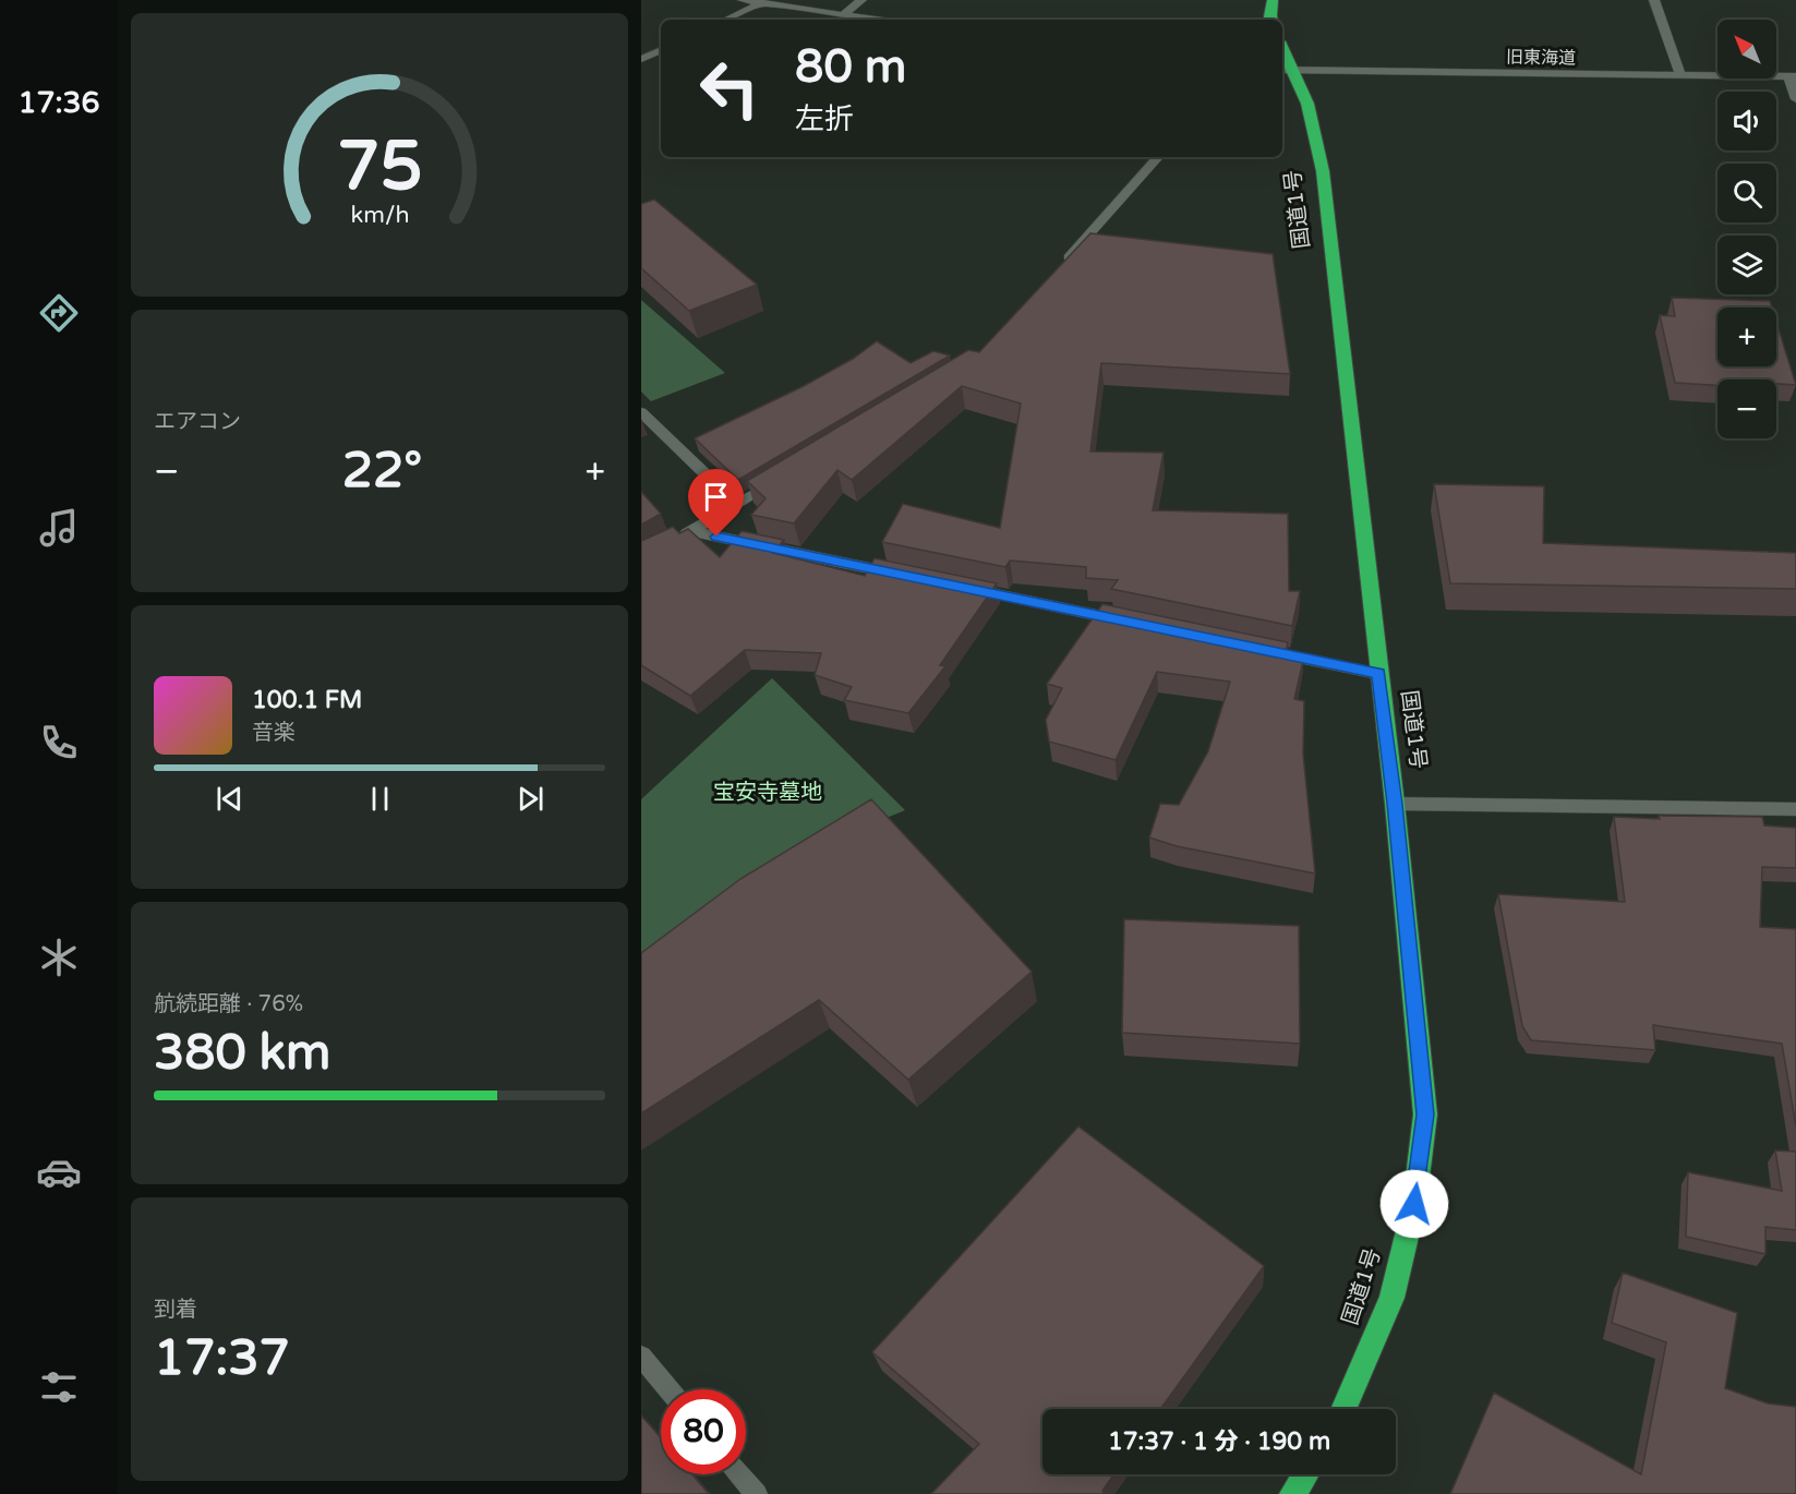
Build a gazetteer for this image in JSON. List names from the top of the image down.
{
  "streets": {
    "highway": ["国道1号"],
    "street": ["旧東海道"]
  },
  "crossings": [
    ["旧東海道", "国道1号"]
  ],
  "parks": ["宝安寺墓地"],
  "north": "top left",
  "page": {
    "tabs": "17:36",
    "map_buttons": ["+", "−"],
    "turn": ["80 m", "左折"],
    "tile": [
      "エアコン",
      ["航続距離 · 76%", "380 km"],
      ["到着", "17:37"]
    ],
    "heat": ["−", "22°", "+"],
    "song": ["100.1 FM", "音楽"],
    "limit": "80",
    "trip": "17:37 · 1 分 · 190 m",
    "gauge": ["75", "km/h"]
  }
}
